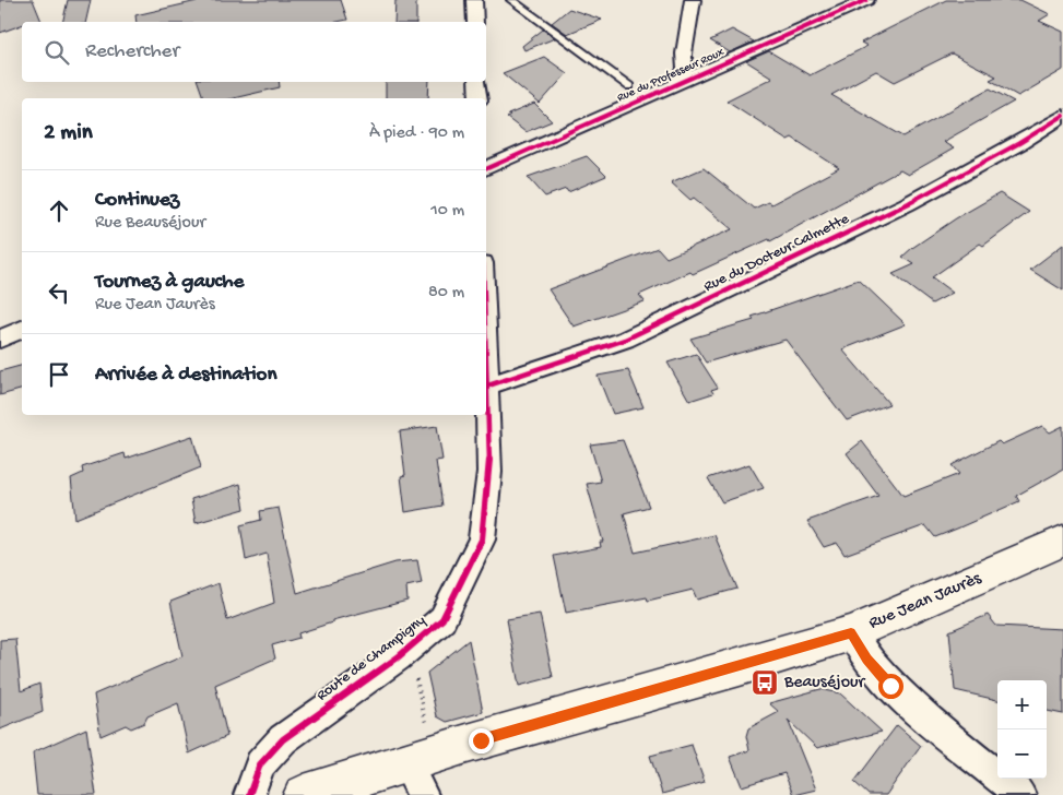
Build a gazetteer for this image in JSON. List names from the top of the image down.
{
  "streets": {
    "main road": ["Rue Jean Jaurès"],
    "street": ["Rue du Professeur Roux", "Rue du Docteur Calmette", "Route de Champigny"]
  },
  "crossings": [
    ["Rue du Docteur Calmette", "Route de Champigny"]
  ],
  "places": {
    "bus stop": ["Beauséjour"]
  },
  "page": {
    "search": "Rechercher",
    "heading": ["2 min", "À pied · 90 m"],
    "list": [
      ["Continuez", "Rue Beauséjour", "10 m"],
      ["Tournez à gauche", "Rue Jean Jaurès", "80 m"],
      "Arrivée à destination"
    ],
    "map_buttons": ["+", "−"]
  }
}
